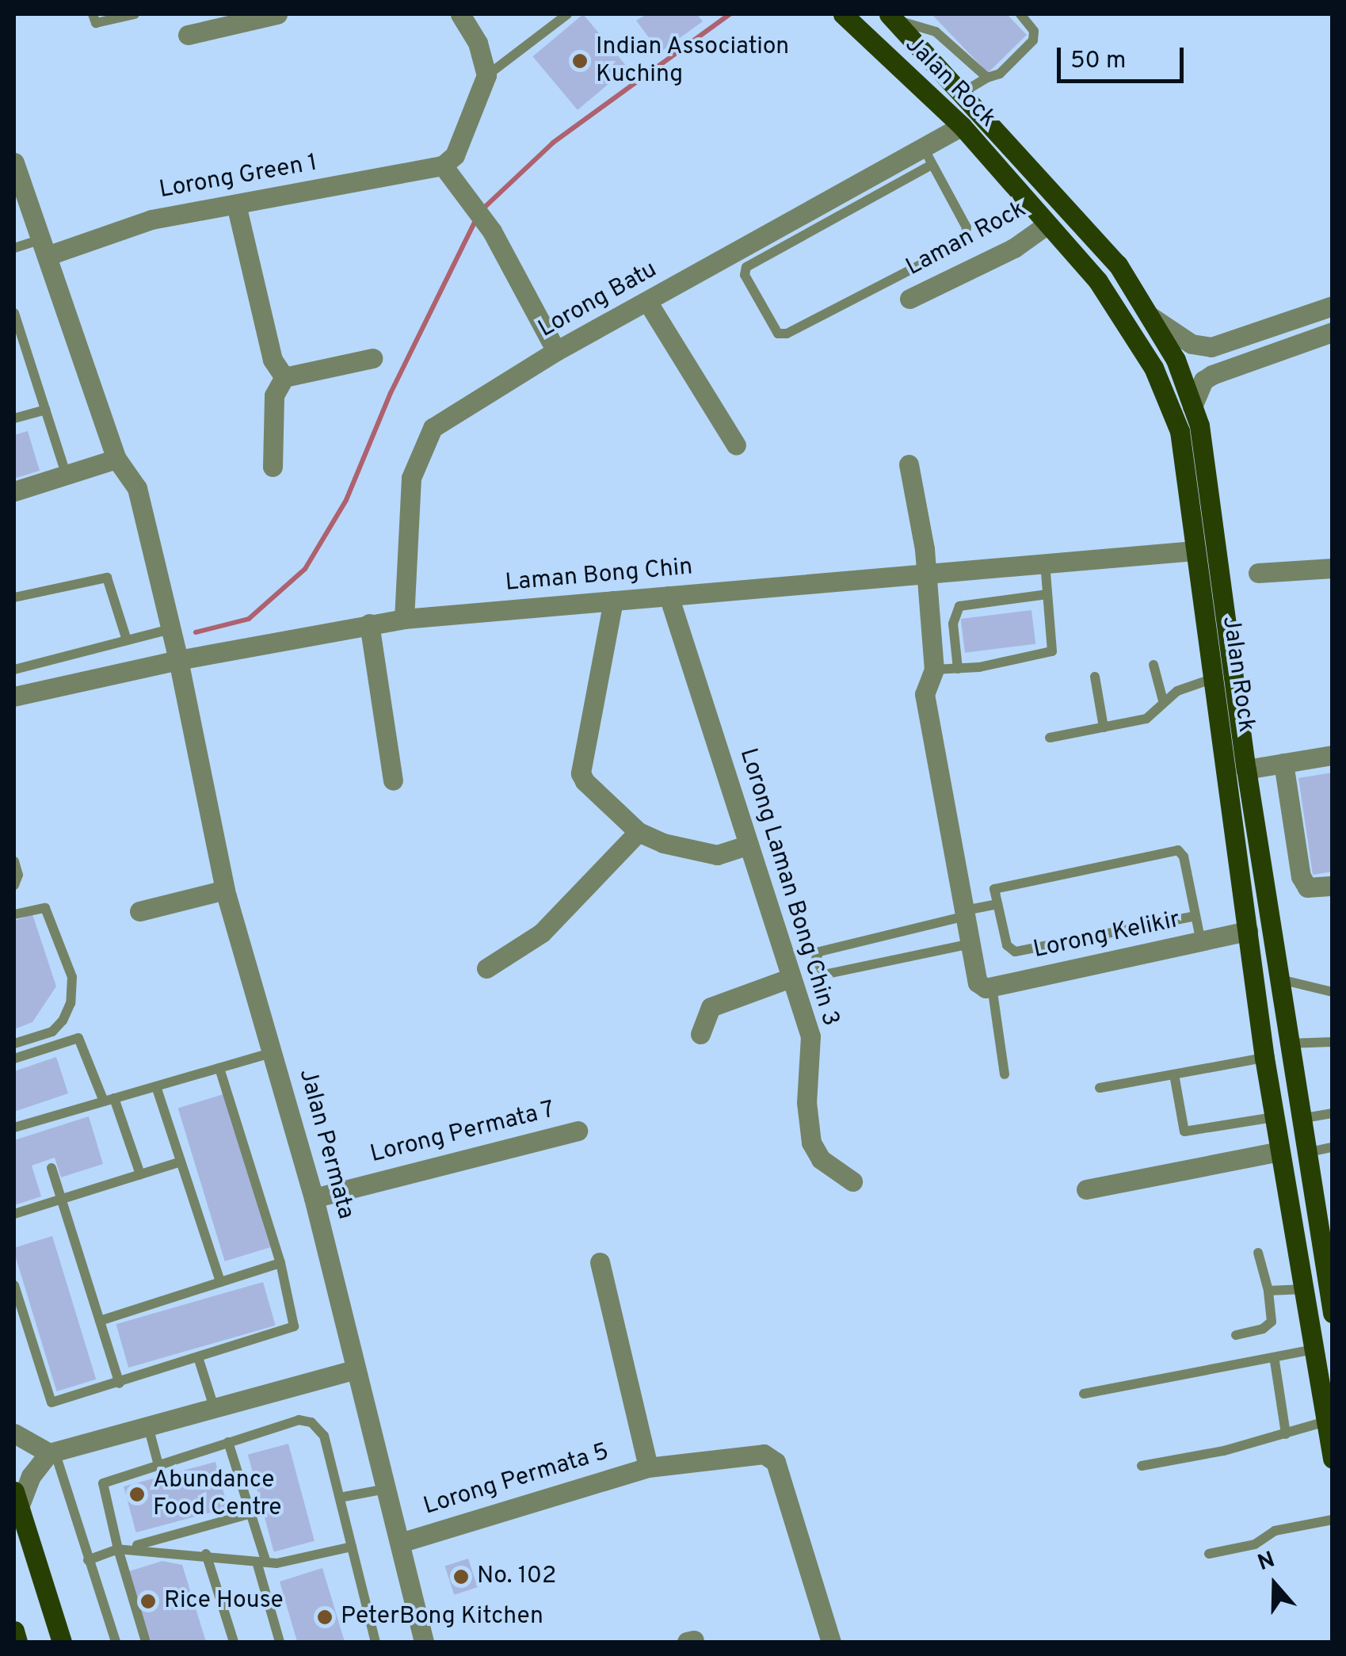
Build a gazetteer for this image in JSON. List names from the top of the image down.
{
  "streets": {
    "main road": ["Jalan Rock"],
    "street": [
      "Lorong Green 1",
      "Laman Rock",
      "Lorong Batu",
      "Laman Bong Chin",
      "Lorong Laman Bong Chin 3",
      "Lorong Kelikir",
      "Lorong Permata 7",
      "Jalan Permata",
      "Lorong Permata 5"
    ]
  },
  "crossings": [
    ["Jalan Rock", "Laman Rock"],
    ["Jalan Rock", "Lorong Batu"],
    ["Jalan Rock", "Laman Bong Chin"],
    ["Jalan Rock", "Lorong Kelikir"],
    ["Lorong Green 1", "Jalan Permata"],
    ["Lorong Batu", "Laman Bong Chin"],
    ["Laman Bong Chin", "Lorong Laman Bong Chin 3"],
    ["Laman Bong Chin", "Jalan Permata"],
    ["Lorong Permata 7", "Jalan Permata"],
    ["Jalan Permata", "Lorong Permata 5"]
  ],
  "places": [
    "Indian Association Kuching",
    "Abundance Food Centre",
    "No. 102",
    "Rice House",
    "PeterBong Kitchen"
  ],
  "scale_bar": "50 m",
  "north": "top"
}
